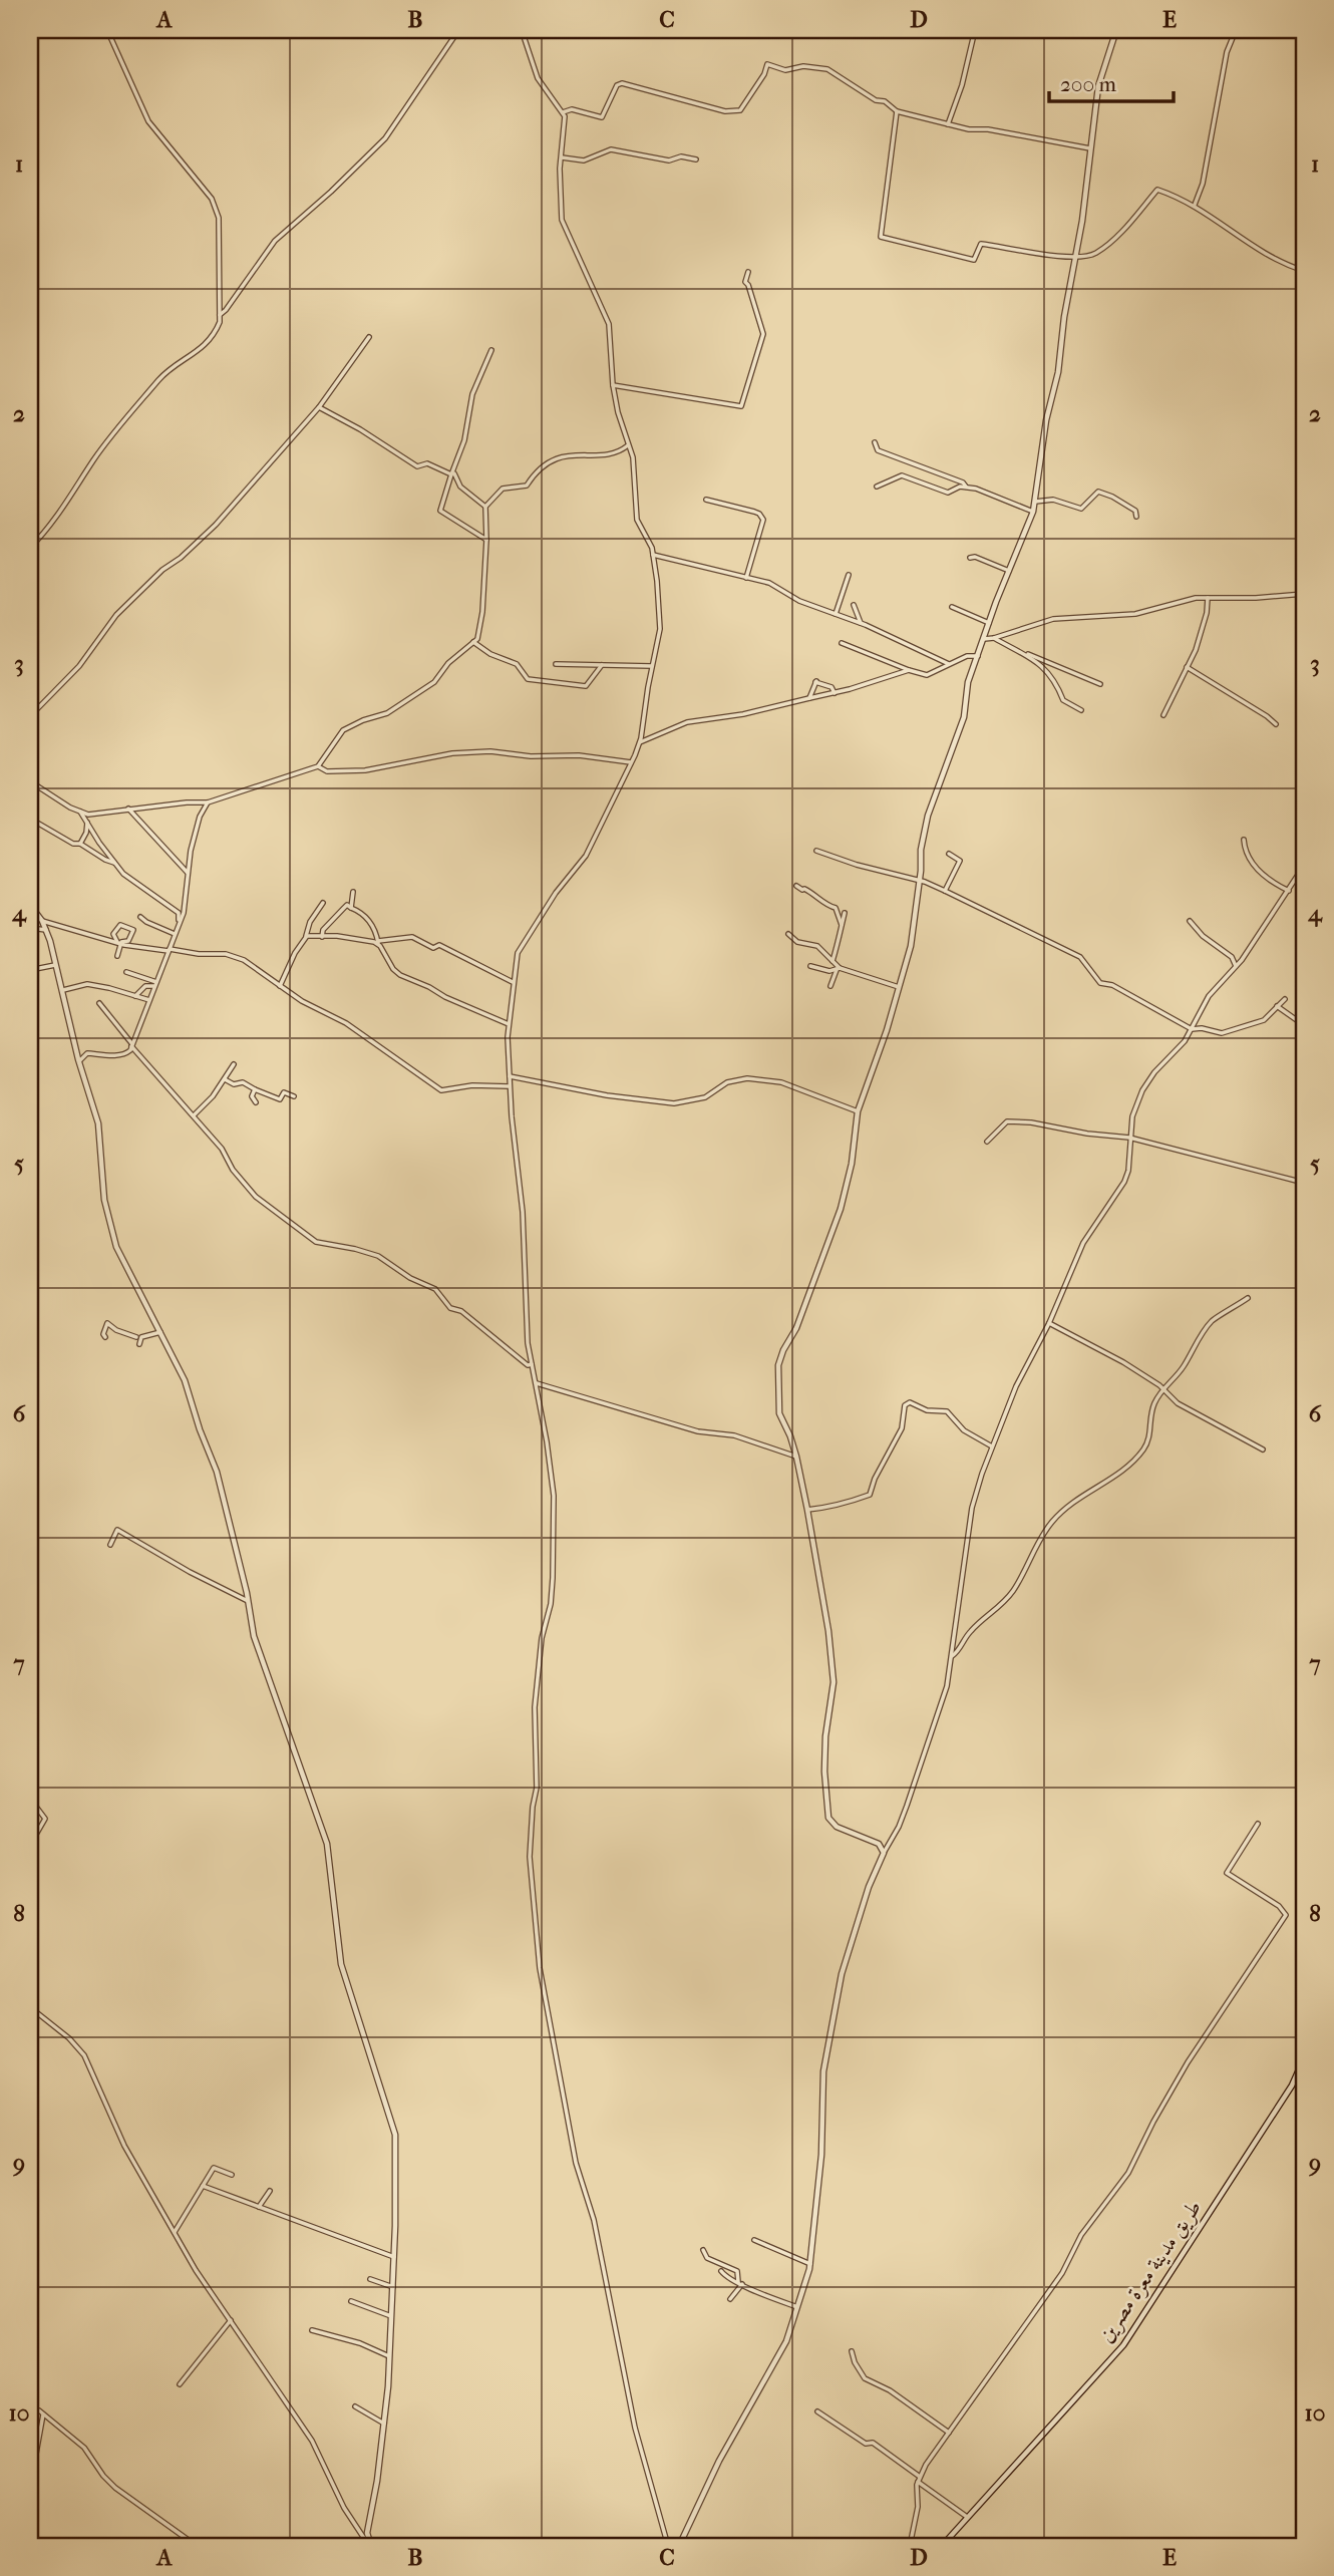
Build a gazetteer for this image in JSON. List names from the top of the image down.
{
  "streets": {
    "street": ["طريق مدينة معرة مصرين"]
  },
  "scale_bar": "200 m",
  "grid": {
    "columns": [
      "A",
      "B",
      "C",
      "D",
      "E"
    ],
    "rows": [
      "1",
      "2",
      "3",
      "4",
      "5",
      "6",
      "7",
      "8",
      "9",
      "10"
    ]
  }
}
